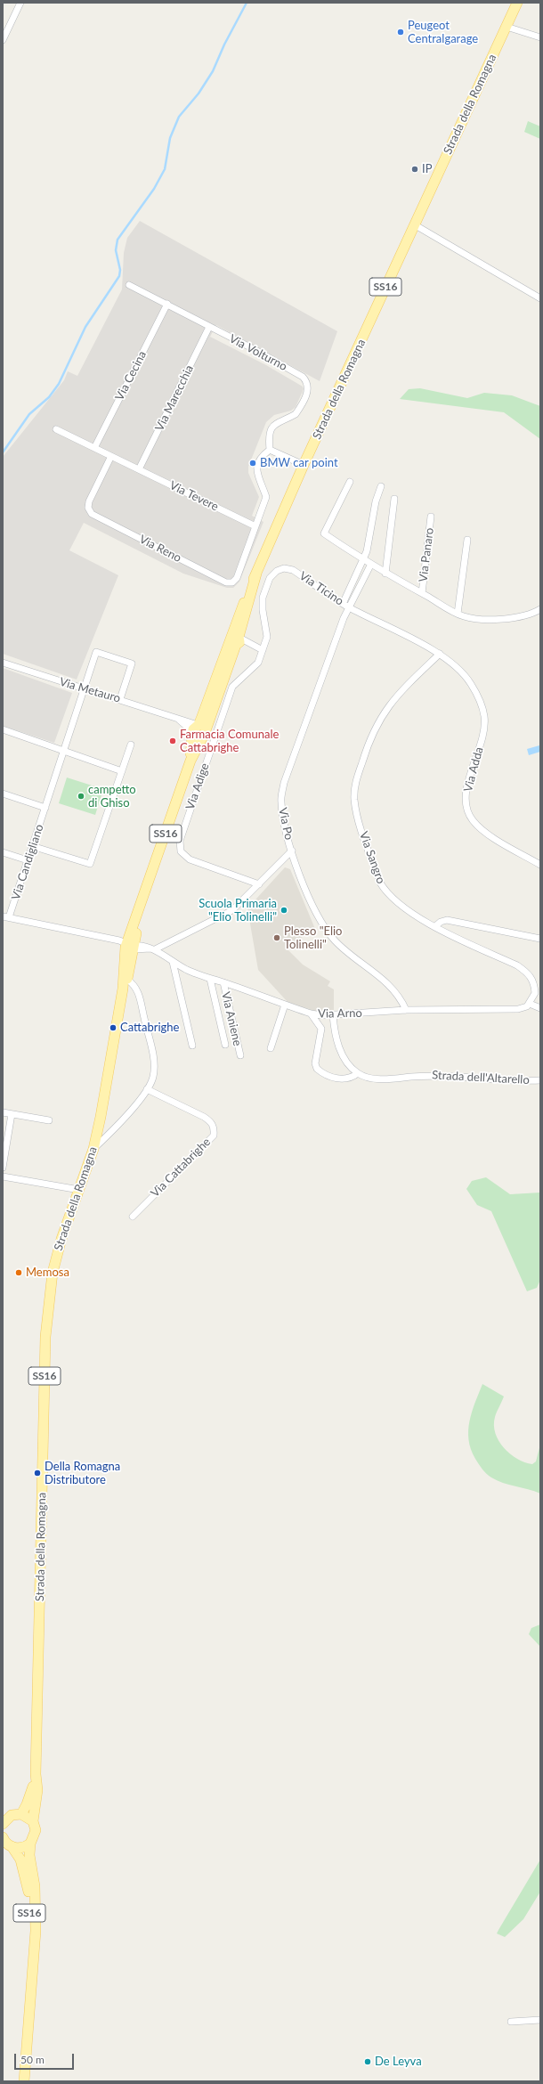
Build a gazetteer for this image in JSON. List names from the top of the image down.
{
  "streets": {
    "main road": ["Strada della Romagna", "SS16"],
    "street": [
      "Via Volturno",
      "Via Cecina",
      "Via Marecchia",
      "Via Tevere",
      "Via Reno",
      "Via Panaro",
      "Via Ticino",
      "Via Metauro",
      "Via Adda",
      "Via Adige",
      "Via Po",
      "Via Sangro",
      "Via Candigliano",
      "Via Arno",
      "Via Aniene",
      "Strada dell'Altarello",
      "Via Cattabrighe"
    ]
  },
  "crossings": [
    ["Strada della Romagna", "SS16"],
    ["Strada della Romagna", "Via Metauro"],
    ["Via Volturno", "Via Cecina"],
    ["Via Volturno", "Via Marecchia"],
    ["Via Cecina", "Via Tevere"],
    ["Via Marecchia", "Via Tevere"],
    ["Via Tevere", "Via Reno"],
    ["Via Ticino", "Via Adda"],
    ["Via Ticino", "Via Adige"],
    ["Via Ticino", "Via Po"],
    ["Via Ticino", "Via Sangro"],
    ["Via Metauro", "Via Candigliano"],
    ["Via Adda", "Via Sangro"],
    ["Via Po", "Via Arno"],
    ["Via Sangro", "Via Arno"],
    ["Via Arno", "Via Aniene"]
  ],
  "places": [
    "Peugeot Centralgarage",
    "IP",
    "BMW car point",
    "Farmacia Comunale Cattabrighe",
    "campetto di Ghiso",
    "Scuola Primaria \"Elio Tolinelli\"",
    "Plesso \"Elio Tolinelli\"",
    "Cattabrighe",
    "Memosa",
    "Della Romagna Distributore",
    "De Leyva"
  ],
  "scale_bar": "50 m"
}
